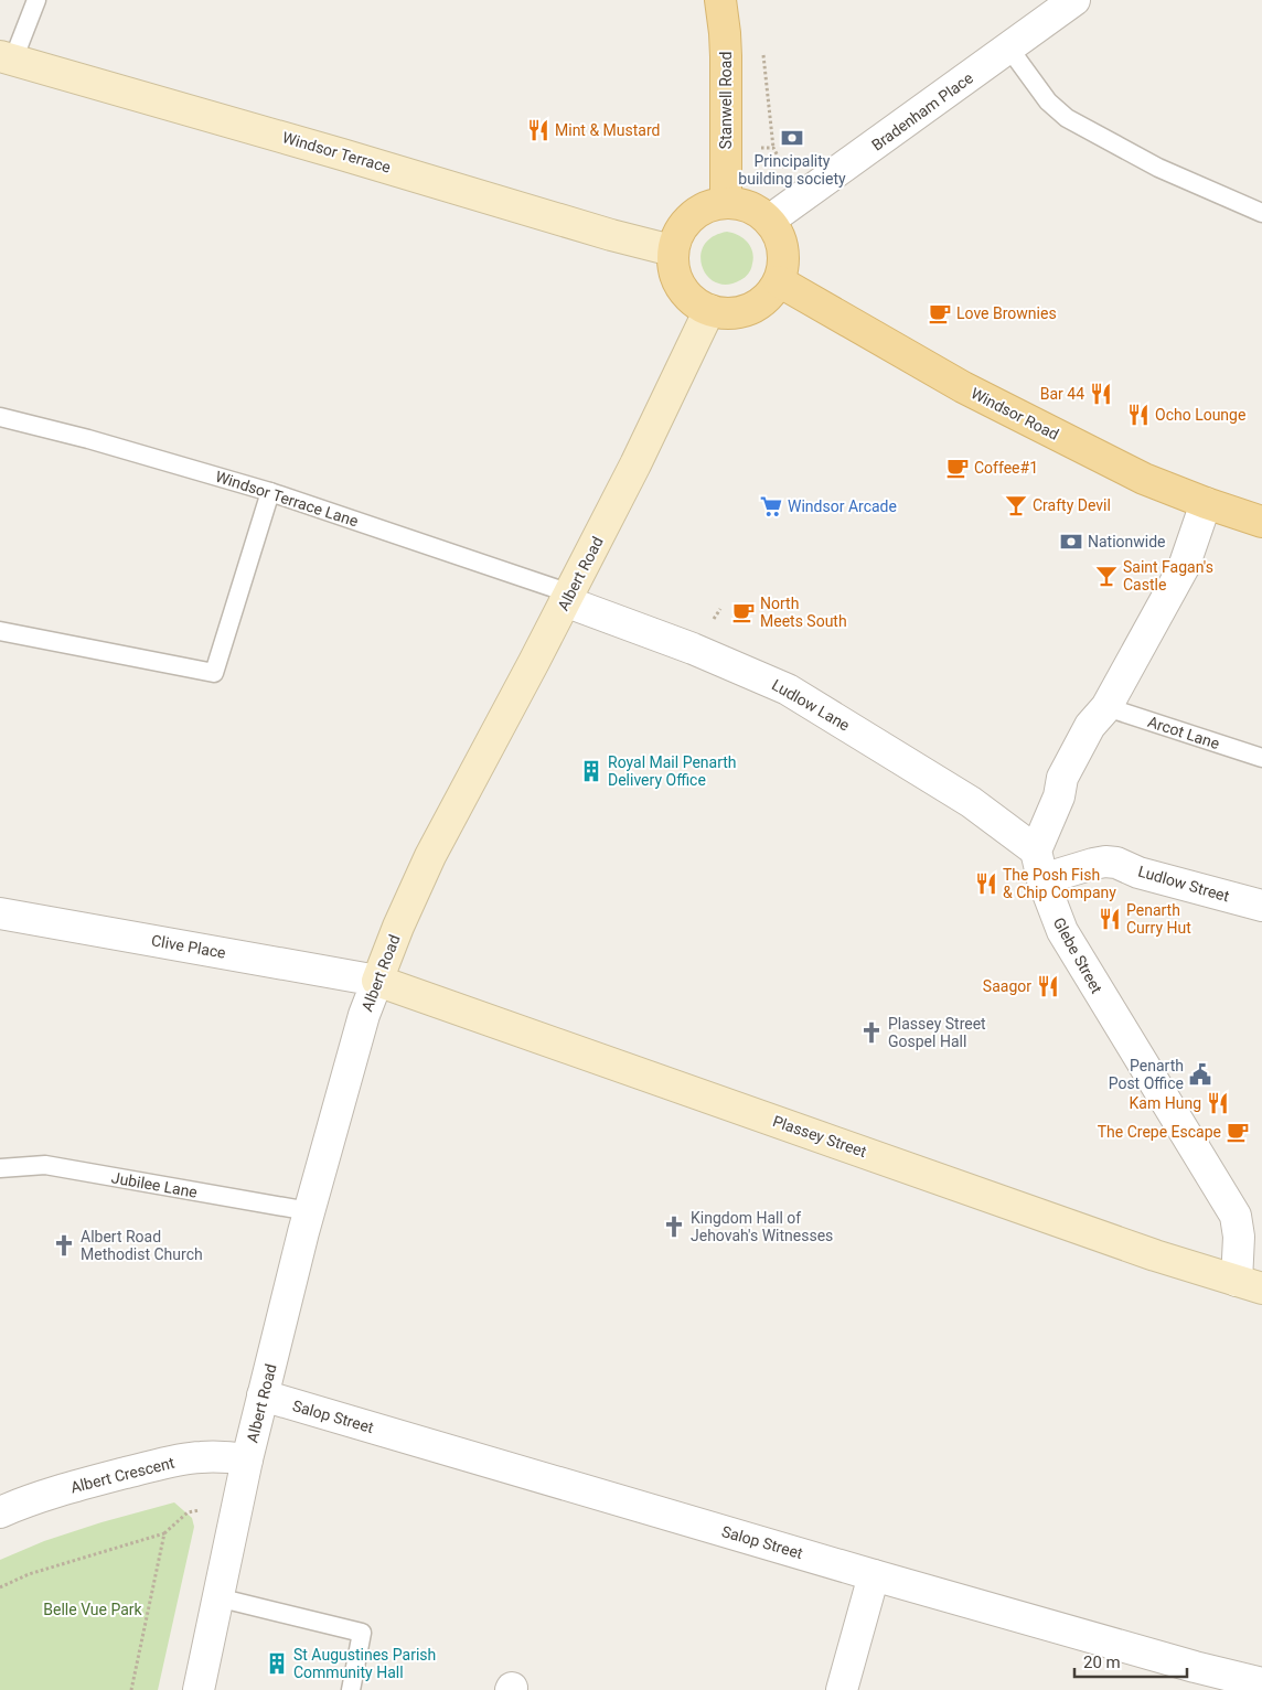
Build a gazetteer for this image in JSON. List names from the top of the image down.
{
  "streets": {
    "main road": ["Stanwell Road", "Windsor Road"],
    "street": [
      "Bradenham Place",
      "Windsor Terrace",
      "Albert Road",
      "Ludlow Lane",
      "Ludlow Street",
      "Clive Place",
      "Glebe Street",
      "Plassey Street",
      "Salop Street",
      "Albert Crescent"
    ],
    "lane": ["Windsor Terrace Lane", "Arcot Lane", "Jubilee Lane"]
  },
  "crossings": [
    ["Stanwell Road", "Bradenham Place"],
    ["Stanwell Road", "Windsor Terrace"],
    ["Stanwell Road", "Windsor Road"],
    ["Stanwell Road", "Albert Road"],
    ["Bradenham Place", "Windsor Terrace"],
    ["Bradenham Place", "Windsor Road"],
    ["Bradenham Place", "Albert Road"],
    ["Windsor Terrace", "Windsor Road"],
    ["Windsor Terrace", "Albert Road"],
    ["Windsor Road", "Albert Road"],
    ["Windsor Terrace Lane", "Albert Road"],
    ["Windsor Terrace Lane", "Ludlow Lane"],
    ["Albert Road", "Ludlow Lane"],
    ["Albert Road", "Clive Place"],
    ["Albert Road", "Plassey Street"],
    ["Albert Road", "Jubilee Lane"],
    ["Albert Road", "Salop Street"],
    ["Albert Road", "Albert Crescent"],
    ["Ludlow Lane", "Glebe Street"],
    ["Ludlow Street", "Glebe Street"],
    ["Clive Place", "Plassey Street"],
    ["Glebe Street", "Plassey Street"]
  ],
  "parks": ["Belle Vue Park"],
  "places": {
    "restaurant": [
      "Mint & Mustard",
      "Bar 44",
      "Ocho Lounge",
      "The Posh Fish & Chip Company",
      "Penarth Curry Hut",
      "Saagor",
      "Kam Hung"
    ],
    "bank": ["Principality building society", "Nationwide"],
    "cafe": [
      "Love Brownies",
      "Coffee#1",
      "North Meets South",
      "The Crepe Escape"
    ],
    "bar": ["Crafty Devil", "Saint Fagan's Castle"],
    "supermarket": ["Windsor Arcade"],
    "building": ["Royal Mail Penarth Delivery Office", "St Augustines Parish Community Hall"],
    "church": ["Plassey Street Gospel Hall", "Kingdom Hall of Jehovah's Witnesses", "Albert Road Methodist Church"],
    "public building": ["Penarth Post Office"]
  },
  "scale_bar": "20 m"
}
